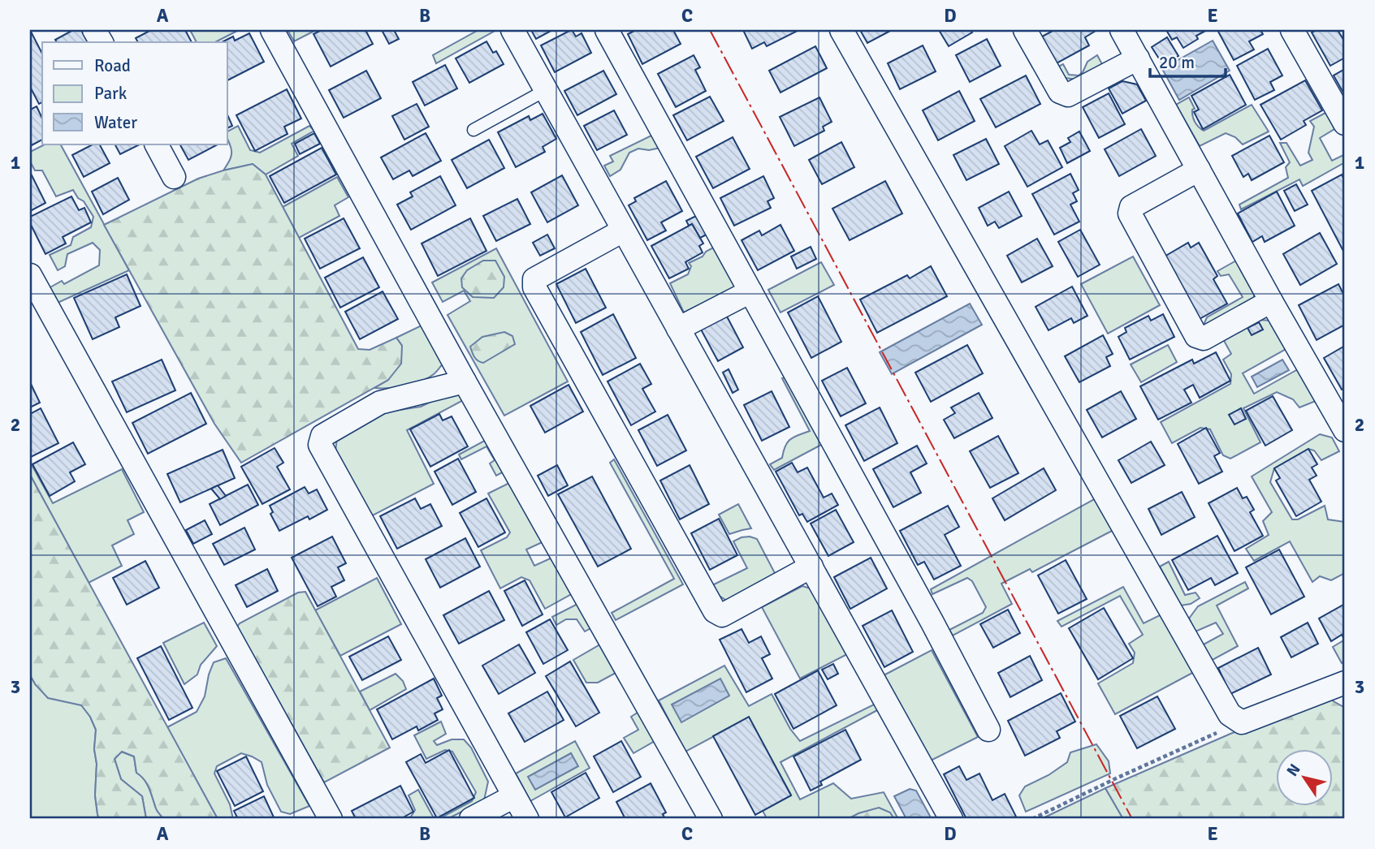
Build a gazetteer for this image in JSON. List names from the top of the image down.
{
  "legend": ["Road", "Park", "Water"],
  "scale_bar": "20 m",
  "north": "top left",
  "grid": {
    "columns": [
      "A",
      "B",
      "C",
      "D",
      "E"
    ],
    "rows": ["1", "2", "3"]
  }
}
